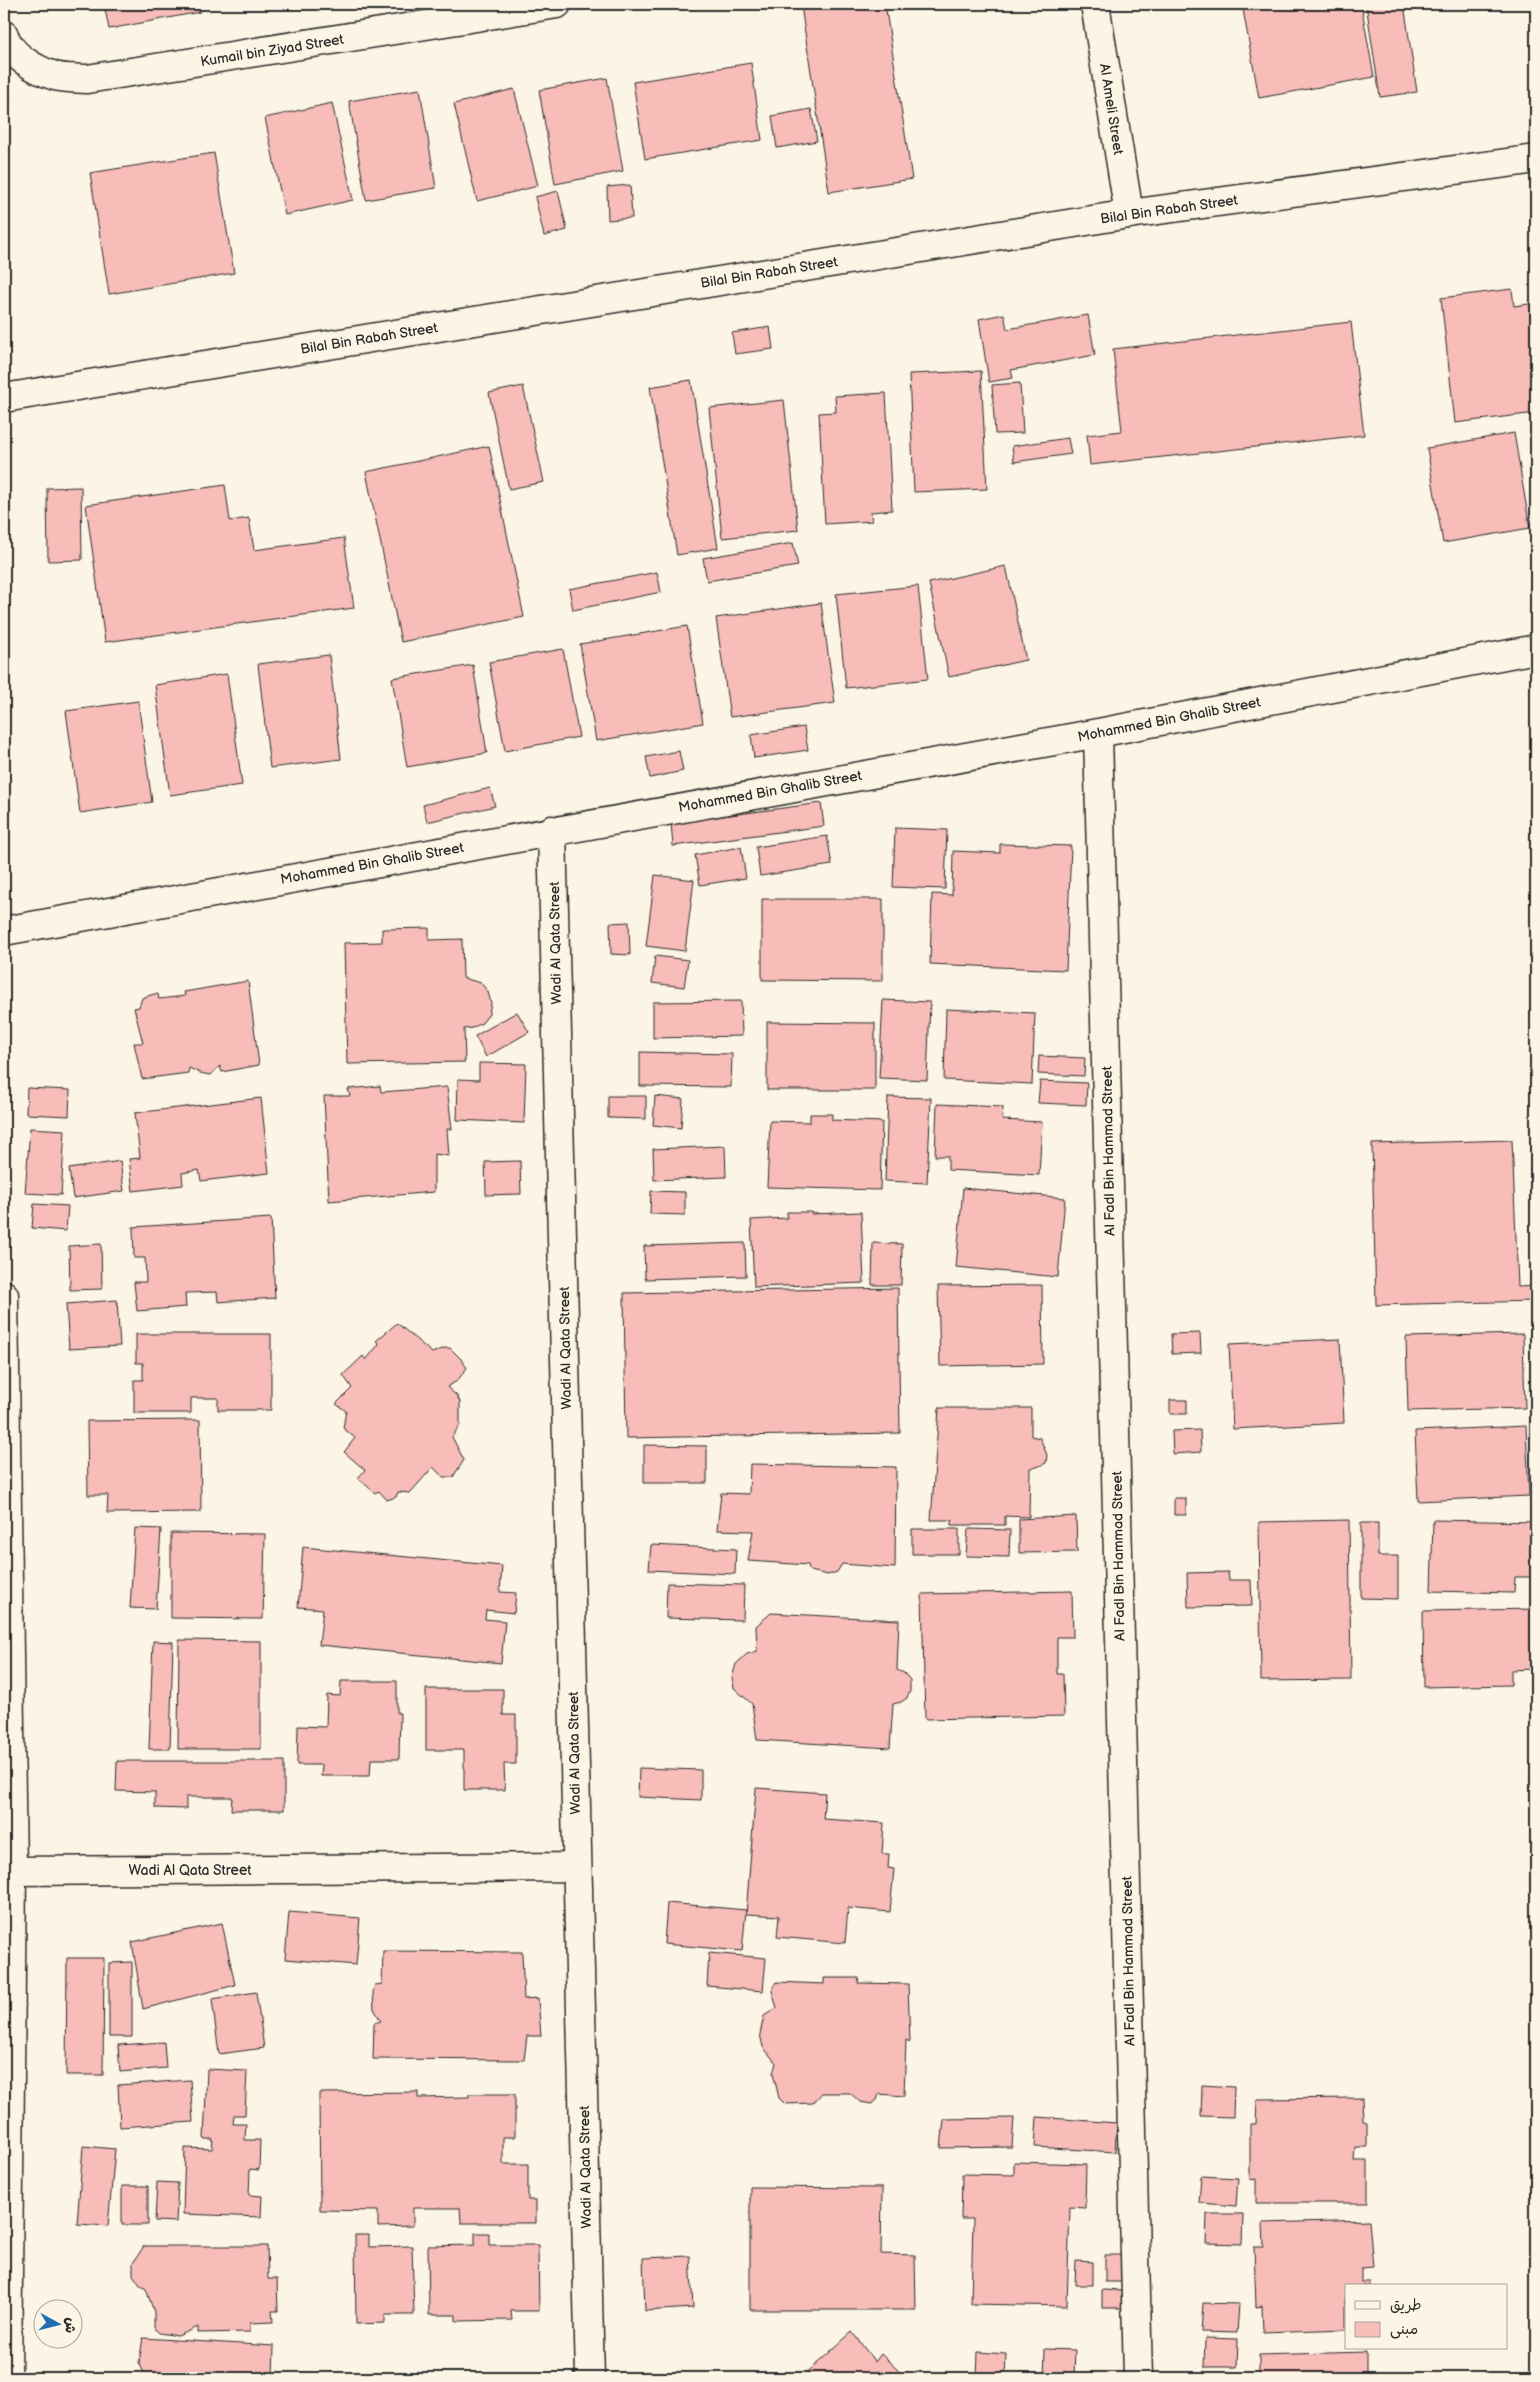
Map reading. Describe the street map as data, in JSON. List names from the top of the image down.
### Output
{
  "streets": {
    "street": [
      "Kumail bin Ziyad Street",
      "Al Ameli Street",
      "Bilal Bin Rabah Street",
      "Mohammed Bin Ghalib Street",
      "Wadi Al Qata Street",
      "Al Fadl Bin Hammad Street"
    ]
  },
  "crossings": [
    ["Al Ameli Street", "Bilal Bin Rabah Street"],
    ["Mohammed Bin Ghalib Street", "Wadi Al Qata Street"],
    ["Mohammed Bin Ghalib Street", "Al Fadl Bin Hammad Street"]
  ],
  "legend": ["طريق", "مبنى"],
  "north": "right"
}
